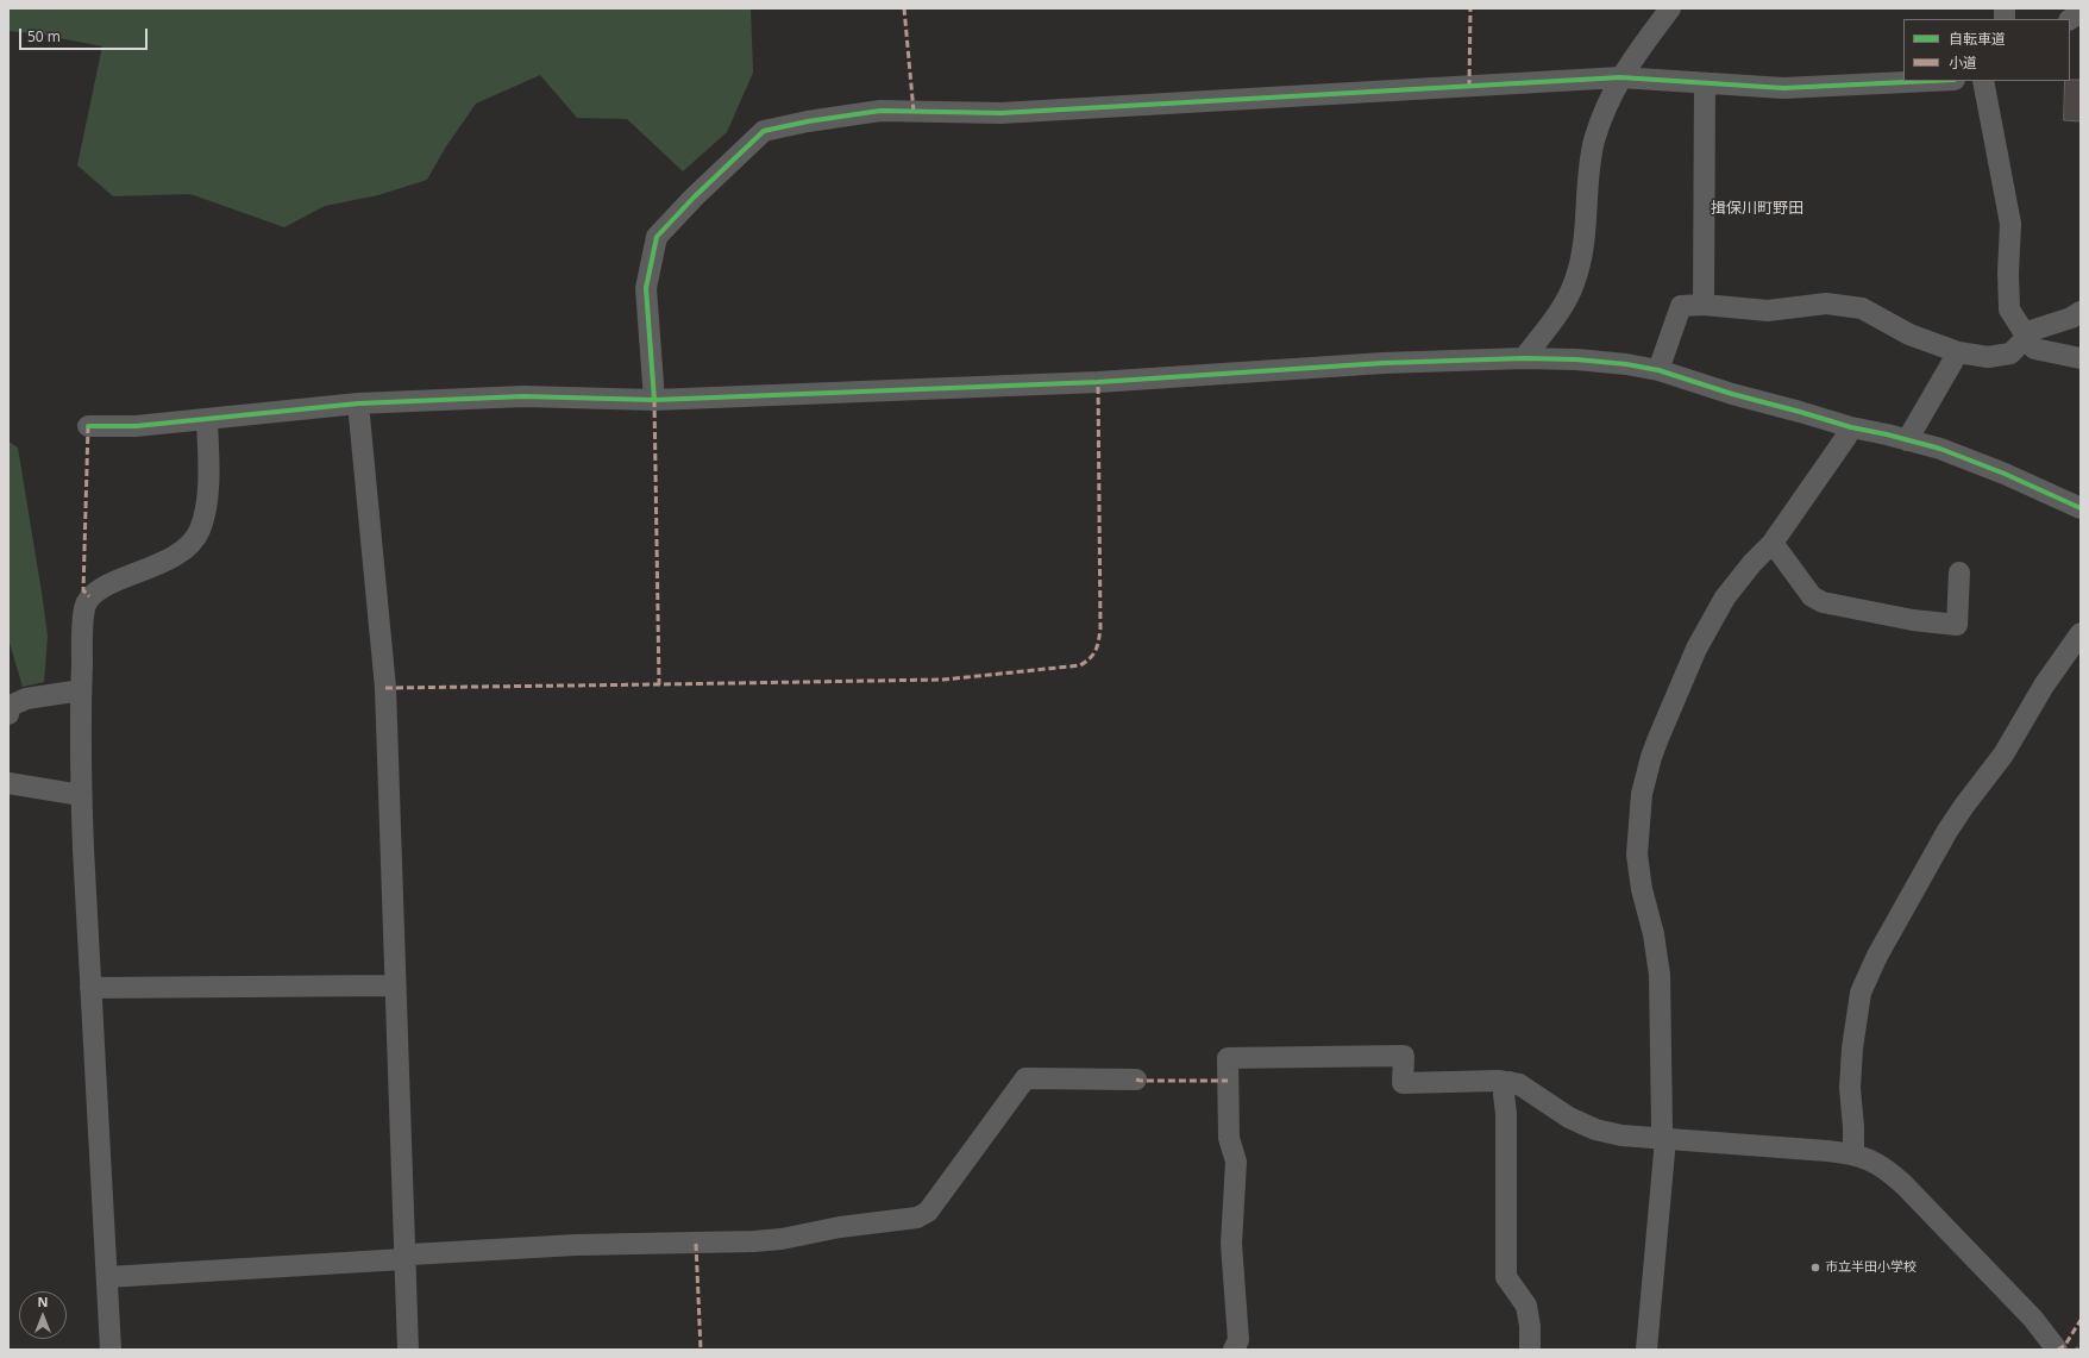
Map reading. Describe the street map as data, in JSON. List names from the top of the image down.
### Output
{
  "districts": ["揖保川町野田"],
  "places": ["市立半田小学校"],
  "legend": ["自転車道", "小道"],
  "scale_bar": "50 m",
  "north": "top"
}
